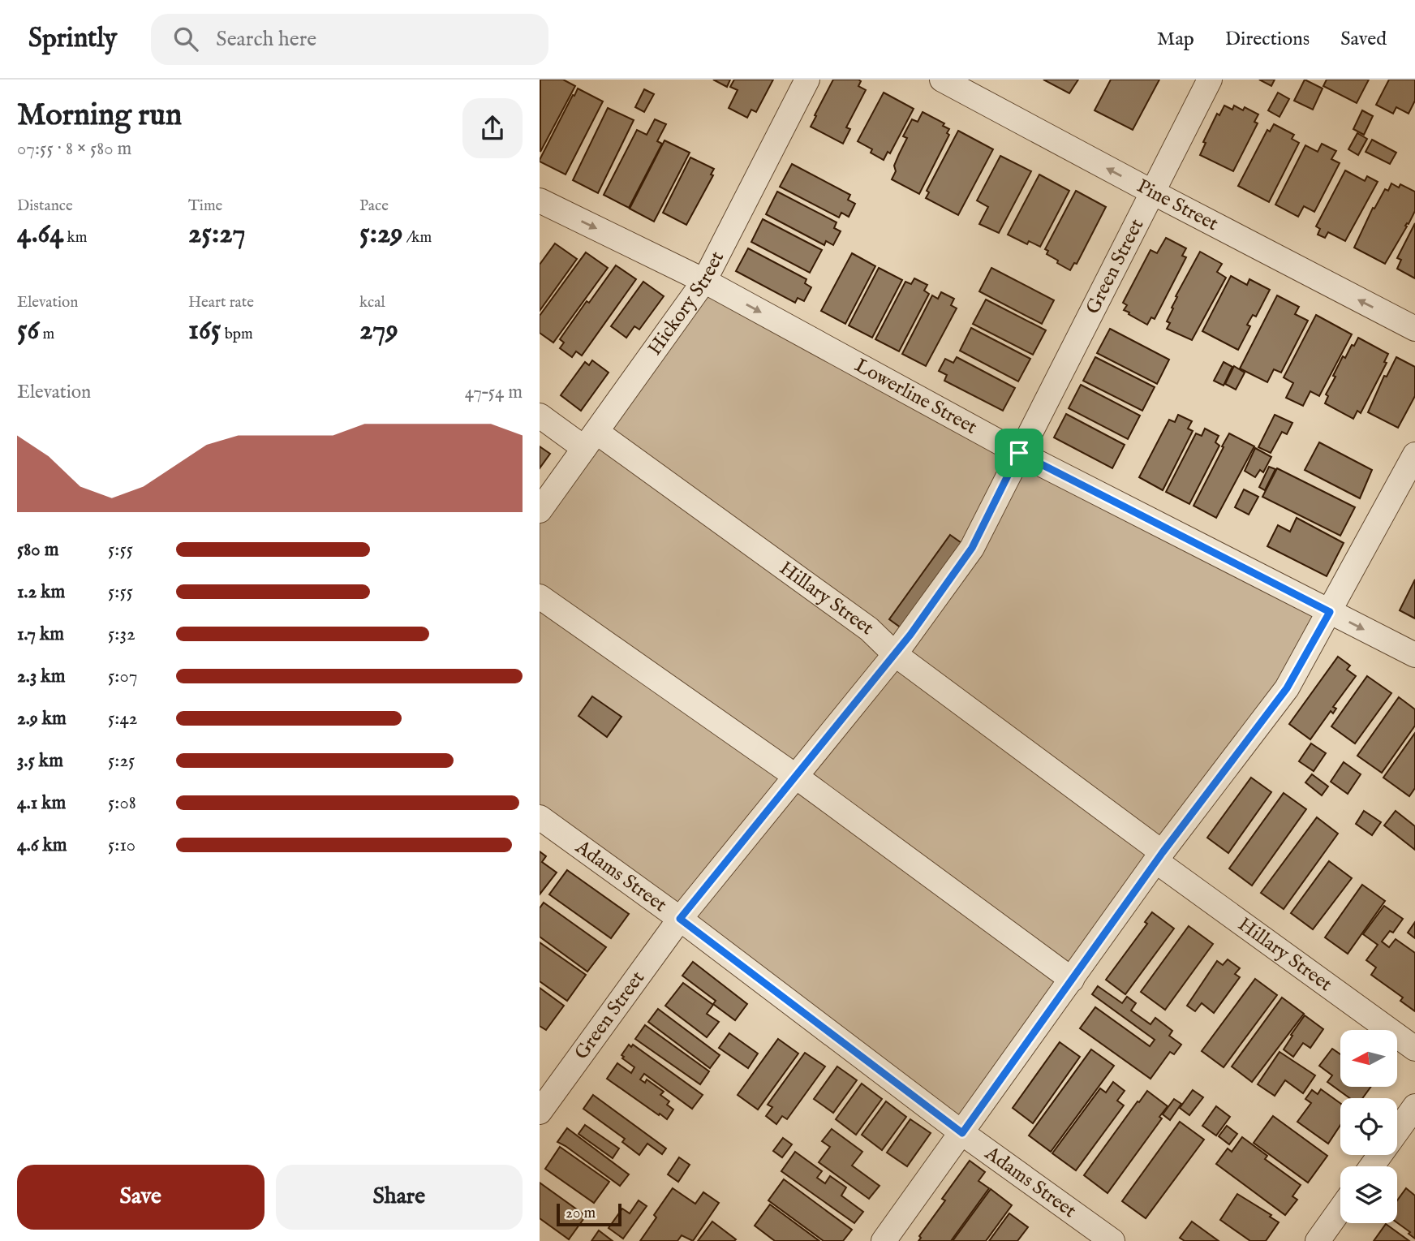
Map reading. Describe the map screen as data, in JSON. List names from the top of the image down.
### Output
{
  "streets": {
    "street": [
      "Pine Street",
      "Green Street",
      "Hickory Street",
      "Lowerline Street",
      "Hillary Street",
      "Adams Street"
    ]
  },
  "crossings": [
    ["Pine Street", "Green Street"],
    ["Green Street", "Lowerline Street"],
    ["Green Street", "Hillary Street"],
    ["Green Street", "Adams Street"],
    ["Hickory Street", "Lowerline Street"],
    ["Hickory Street", "Hillary Street"]
  ],
  "one_way": ["Pine Street", "Lowerline Street"],
  "scale_bar": "20 m",
  "north": "left",
  "page": {
    "header": "Sprintly",
    "search": "Search here",
    "nav": ["Map", "Directions", "Saved"],
    "heading": ["Morning run", "07:55 · 8 × 580 m"],
    "stats": [
      ["Distance", "4.64 km"],
      ["Time", "25:27"],
      ["Pace", "5:29 /km"],
      ["Elevation", "56 m"],
      ["Heart rate", "165 bpm"],
      ["kcal", "279"]
    ],
    "chart": ["Elevation", "47–54 m"],
    "list": [
      {
        "name": "580 m",
        "note": "5:55"
      },
      {
        "name": "1.2 km",
        "note": "5:55"
      },
      {
        "name": "1.7 km",
        "note": "5:32"
      },
      {
        "name": "2.3 km",
        "note": "5:07"
      },
      {
        "name": "2.9 km",
        "note": "5:42"
      },
      {
        "name": "3.5 km",
        "note": "5:25"
      },
      {
        "name": "4.1 km",
        "note": "5:08"
      },
      {
        "name": "4.6 km",
        "note": "5:10"
      }
    ],
    "buttons": ["Save", "Share"],
    "scale": "20 m"
  }
}
